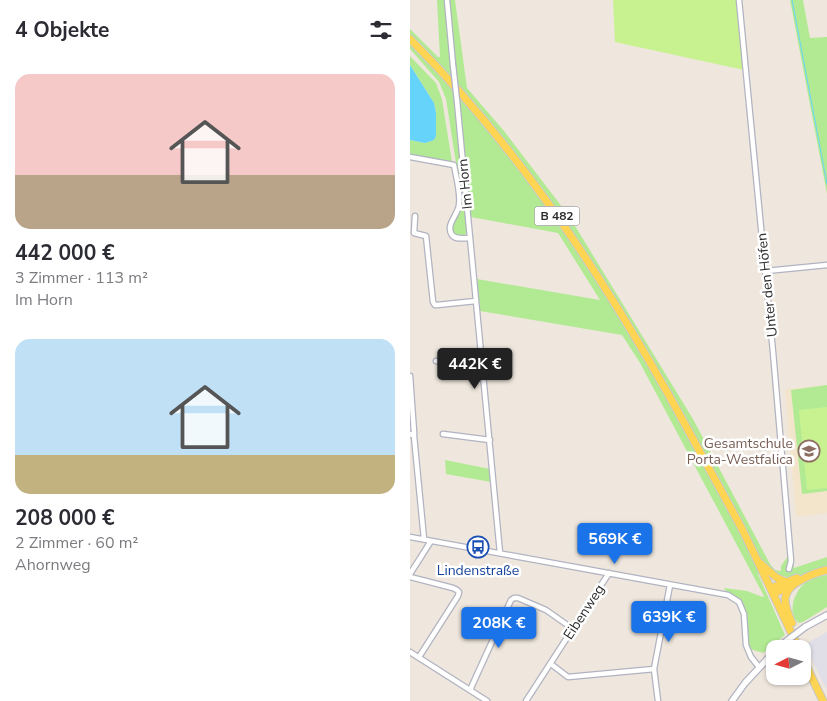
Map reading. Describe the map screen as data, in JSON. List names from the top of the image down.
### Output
{
  "streets": {
    "main road": ["B 482"],
    "street": ["Im Horn", "Unter den Höfen", "Eibenweg"]
  },
  "places": {
    "school or university": ["Gesamtschule Porta-Westfalica"],
    "bus stop": ["Lindenstraße"]
  },
  "north": "left",
  "page": {
    "heading": "4 Objekte",
    "list": [
      {
        "name": "442 000 €",
        "note": "3 Zimmer · 113 m² · Im Horn"
      },
      {
        "name": "208 000 €",
        "note": "2 Zimmer · 60 m² · Ahornweg"
      }
    ],
    "price": [
      "442K €",
      "569K €",
      "639K €",
      "208K €"
    ]
  }
}
